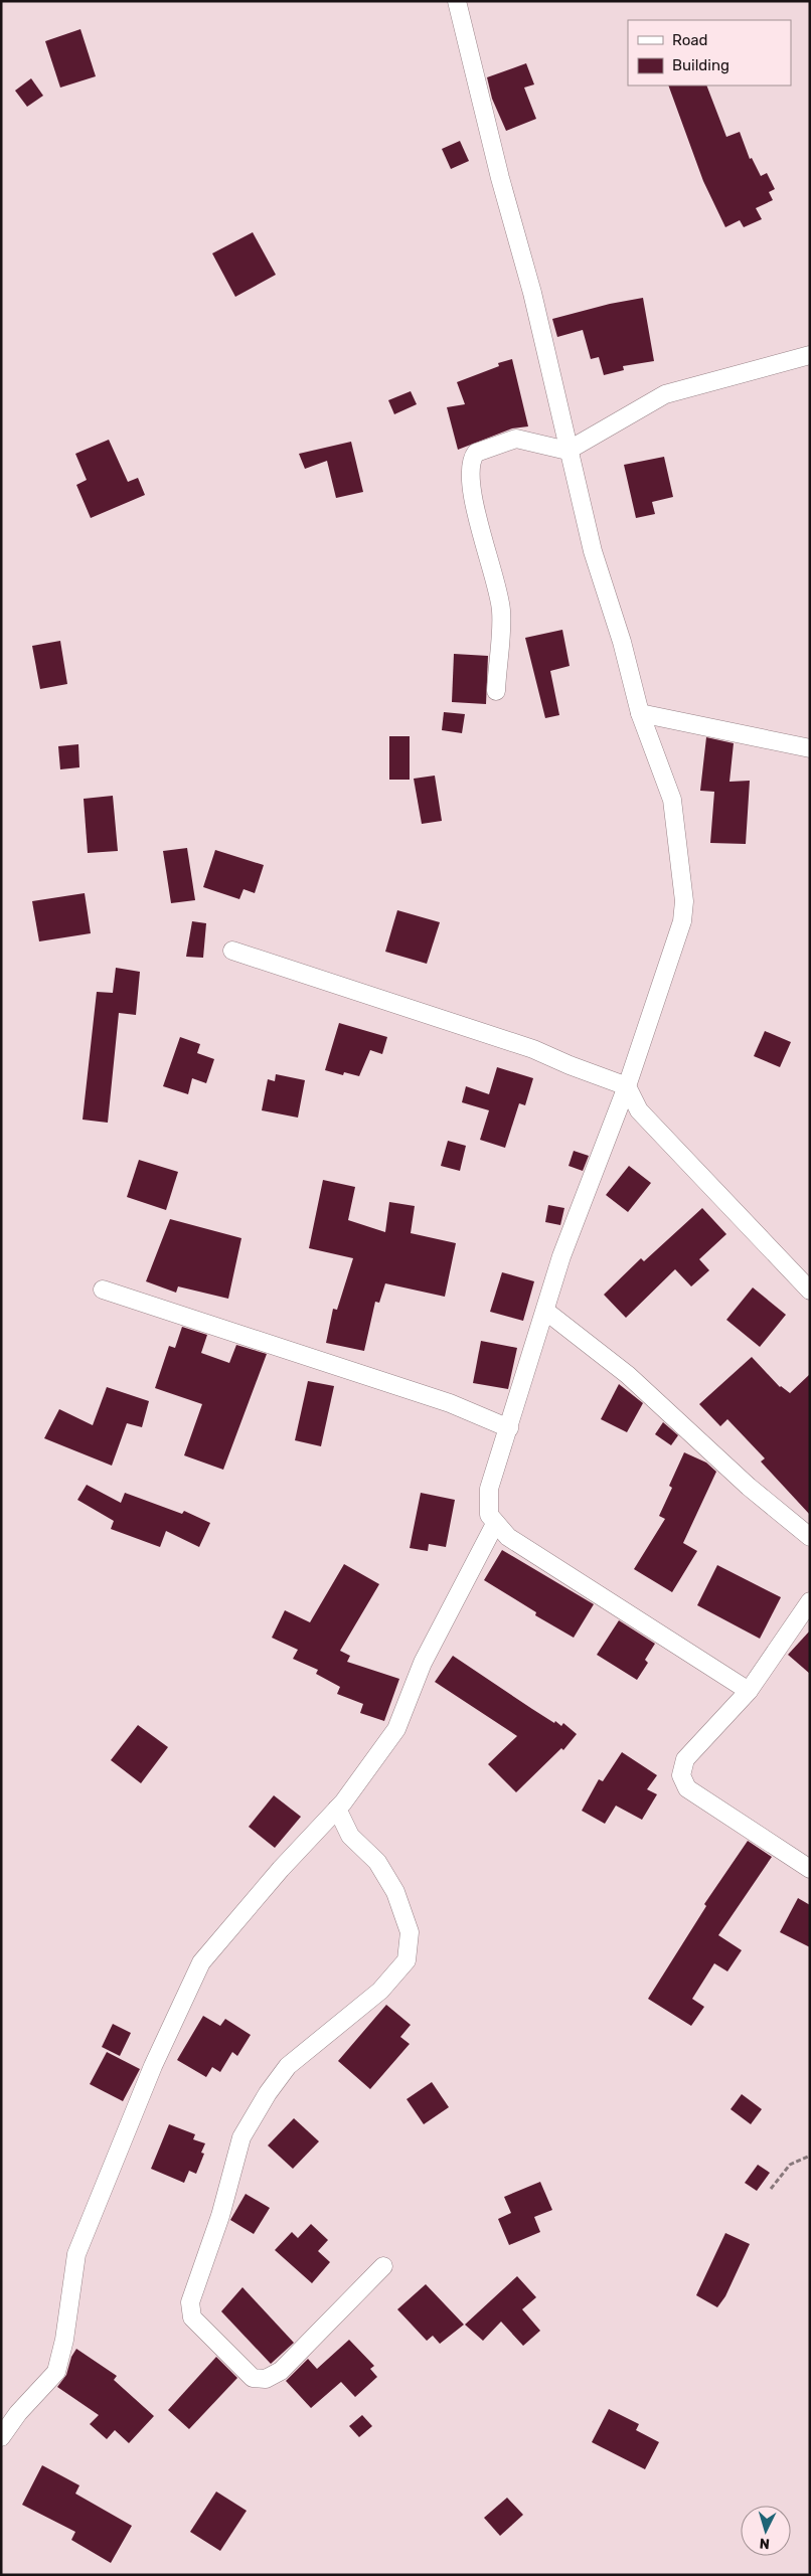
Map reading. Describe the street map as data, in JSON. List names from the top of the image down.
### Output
{
  "legend": ["Road", "Building"],
  "north": "bottom"
}
